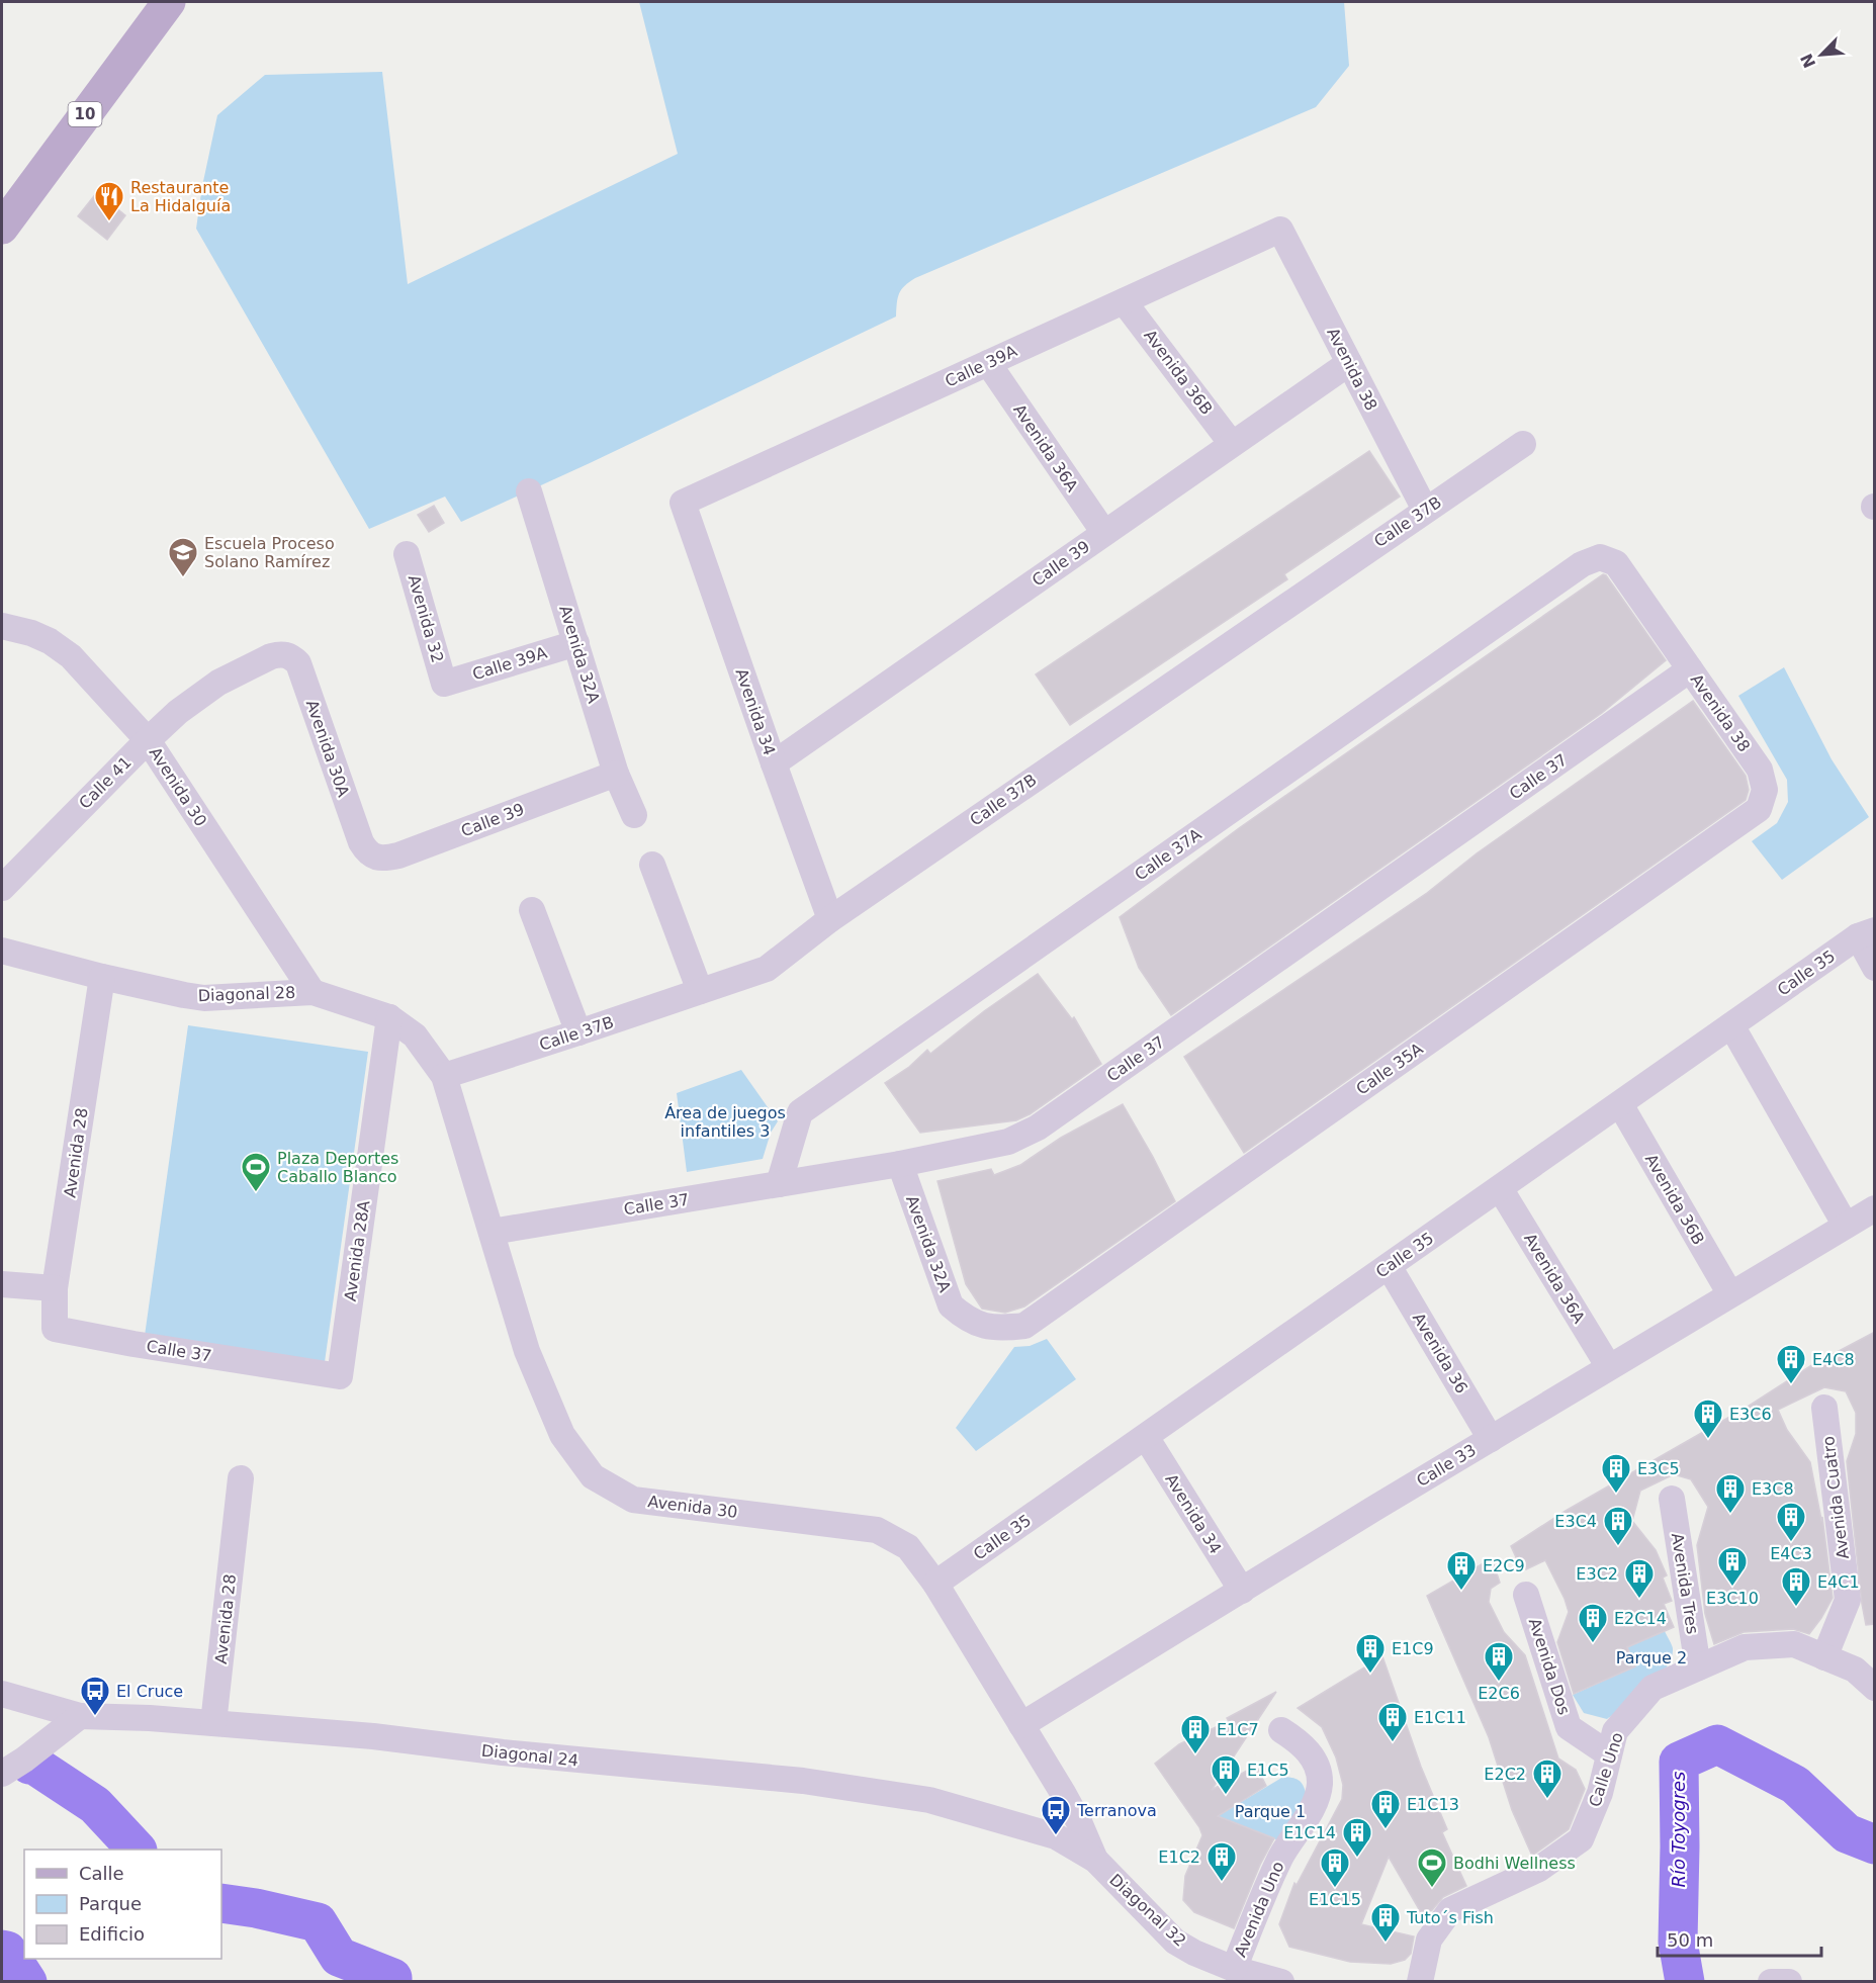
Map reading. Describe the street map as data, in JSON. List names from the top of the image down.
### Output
{
  "streets": {
    "main road": ["10"],
    "street": [
      "Calle 39A",
      "Avenida 38",
      "Avenida 36B",
      "Avenida 36A",
      "Calle 37B",
      "Calle 39",
      "Avenida 32",
      "Avenida 32A",
      "Avenida 34",
      "Avenida 30A",
      "Calle 37",
      "Calle 41",
      "Avenida 30",
      "Calle 37A",
      "Calle 35",
      "Diagonal 28",
      "Calle 35A",
      "Avenida 28",
      "Avenida 28A",
      "Avenida 36",
      "Calle 33",
      "Avenida Cuatro",
      "Avenida Tres",
      "Avenida Dos",
      "Diagonal 24",
      "Calle Uno",
      "Avenida Uno",
      "Diagonal 32"
    ]
  },
  "crossings": [
    ["Calle 39A", "Avenida 38"],
    ["Calle 39A", "Avenida 36B"],
    ["Calle 39A", "Avenida 36A"],
    ["Calle 39A", "Avenida 32"],
    ["Calle 39A", "Avenida 32A"],
    ["Calle 39A", "Avenida 34"],
    ["Avenida 38", "Calle 37B"],
    ["Avenida 38", "Calle 39"],
    ["Avenida 38", "Calle 37"],
    ["Avenida 38", "Calle 37A"],
    ["Avenida 38", "Calle 35A"],
    ["Avenida 36B", "Calle 39"],
    ["Avenida 36B", "Calle 35"],
    ["Avenida 36B", "Calle 33"],
    ["Avenida 36A", "Calle 39"],
    ["Avenida 36A", "Calle 35"],
    ["Avenida 36A", "Calle 33"],
    ["Calle 37B", "Avenida 34"],
    ["Calle 37B", "Avenida 30"],
    ["Calle 39", "Avenida 32A"],
    ["Calle 39", "Avenida 34"],
    ["Calle 39", "Avenida 30A"],
    ["Avenida 32A", "Calle 37"],
    ["Avenida 32A", "Calle 35A"],
    ["Avenida 34", "Calle 35"],
    ["Avenida 34", "Calle 33"],
    ["Avenida 30A", "Calle 41"],
    ["Calle 37", "Avenida 30"],
    ["Calle 37", "Calle 37A"],
    ["Calle 37", "Avenida 28"],
    ["Calle 37", "Avenida 28A"],
    ["Calle 41", "Avenida 30"],
    ["Avenida 30", "Calle 35"],
    ["Avenida 30", "Diagonal 28"],
    ["Avenida 30", "Calle 33"],
    ["Avenida 30", "Diagonal 32"],
    ["Calle 35", "Avenida 36"],
    ["Diagonal 28", "Avenida 28"],
    ["Diagonal 28", "Avenida 28A"],
    ["Avenida 28", "Diagonal 24"],
    ["Avenida 36", "Calle 33"],
    ["Avenida Cuatro", "Calle Uno"],
    ["Avenida Tres", "Calle Uno"],
    ["Avenida Dos", "Calle Uno"],
    ["Diagonal 24", "Diagonal 32"],
    ["Avenida Uno", "Diagonal 32"]
  ],
  "water": ["Río Toyogres"],
  "parks": ["Área de juegos infantiles 3", "Parque 2", "Parque 1"],
  "places": {
    "restaurant": ["Restaurante La Hidalguía"],
    "school or university": ["Escuela Proceso Solano Ramírez"],
    "sports": ["Plaza Deportes Caballo Blanco", "Bodhi Wellness"],
    "building": [
      "E4C8",
      "E3C6",
      "E3C5",
      "E3C8",
      "E4C3",
      "E3C4",
      "E3C10",
      "E2C9",
      "E3C2",
      "E4C1",
      "E2C14",
      "E1C9",
      "E2C6",
      "E1C11",
      "E1C7",
      "E1C5",
      "E2C2",
      "E1C13",
      "E1C14",
      "E1C2",
      "E1C15",
      "Tuto´s Fish"
    ],
    "bus stop": ["El Cruce", "Terranova"]
  },
  "legend": ["Calle", "Parque", "Edificio"],
  "scale_bar": "50 m",
  "north": "bottom left"
}
